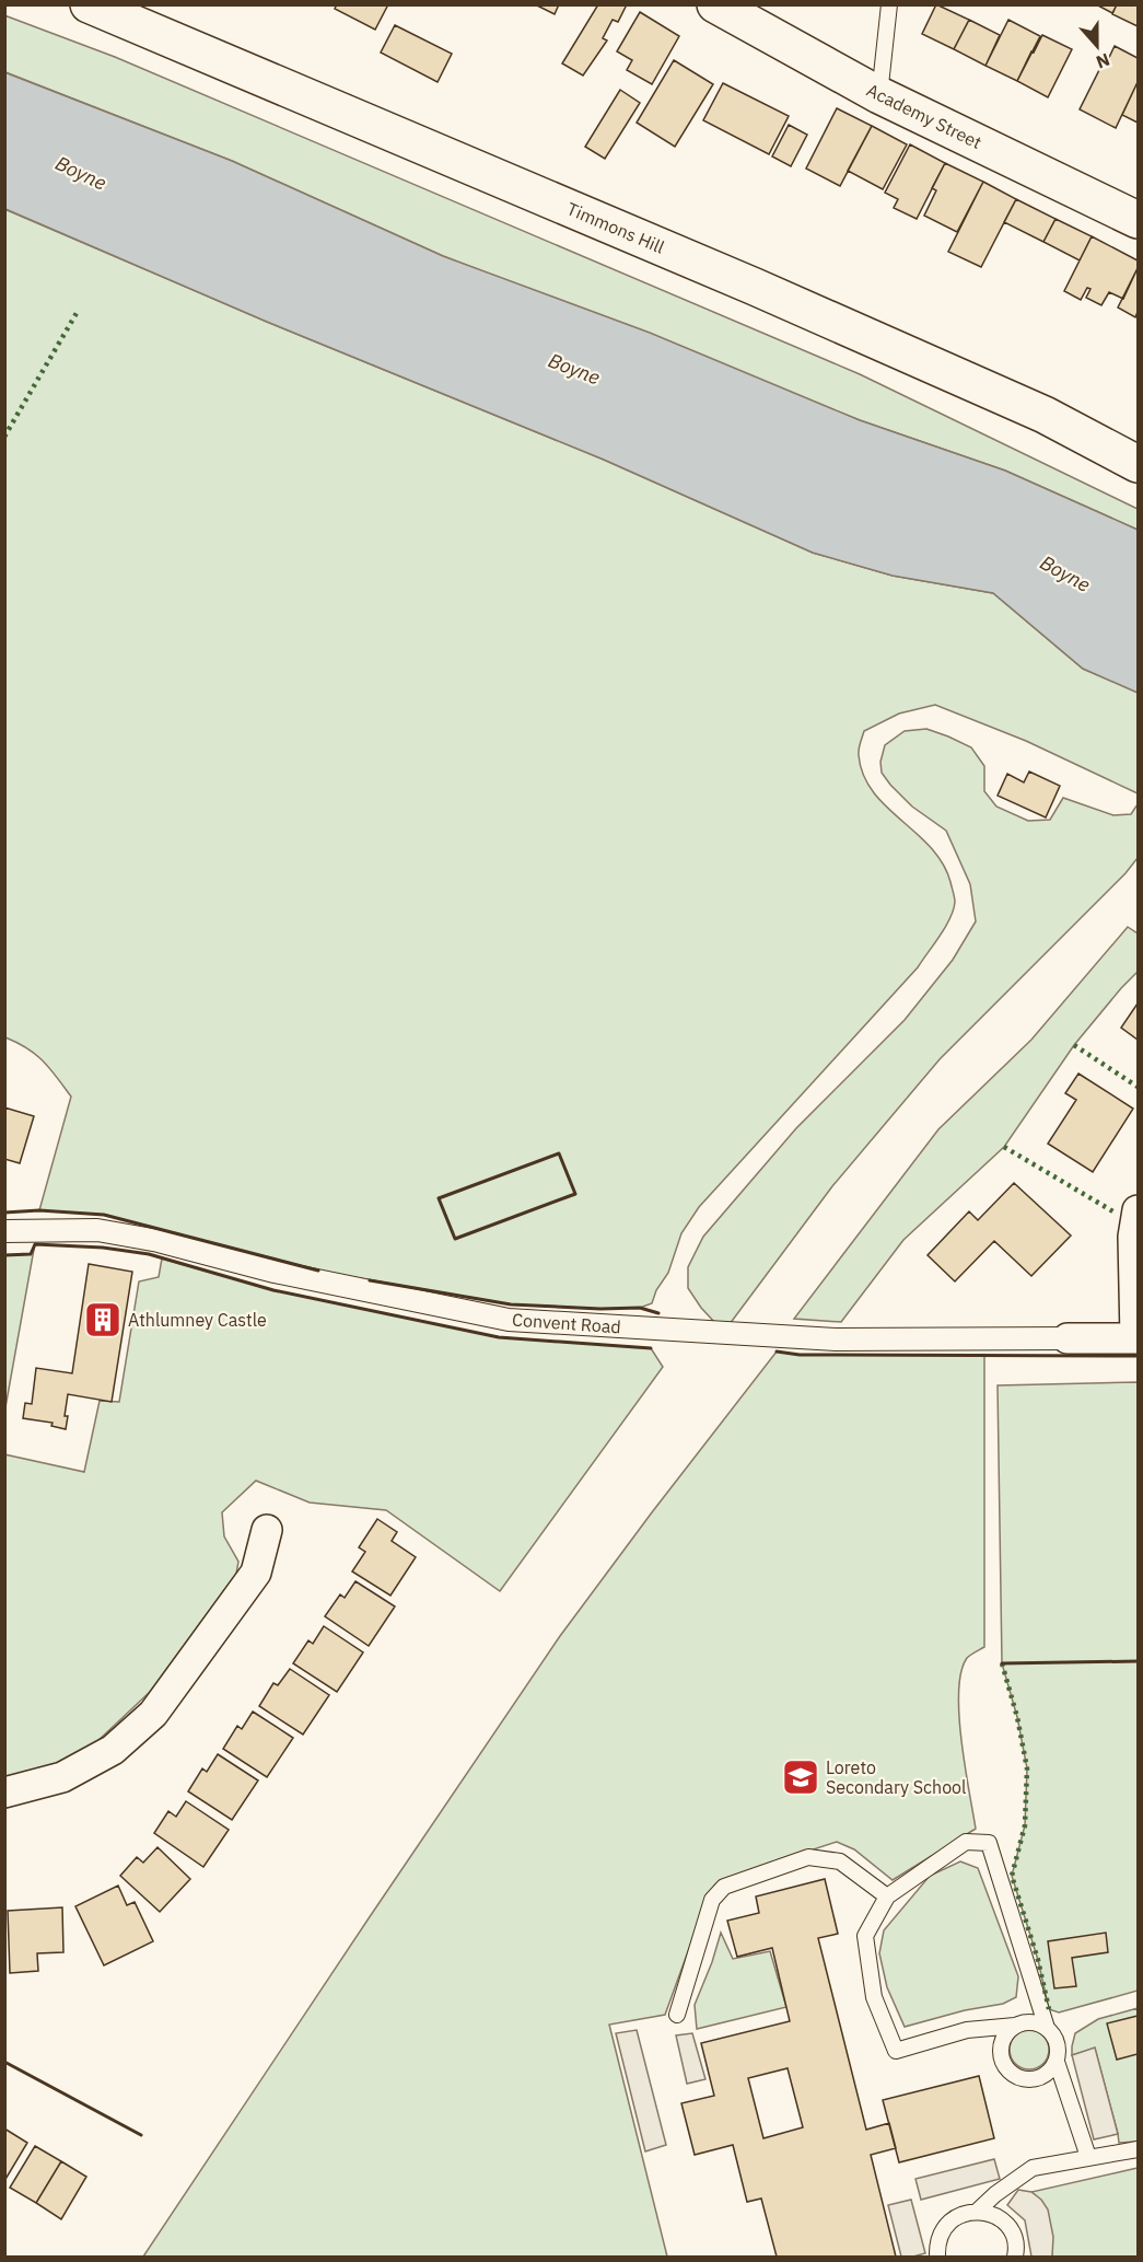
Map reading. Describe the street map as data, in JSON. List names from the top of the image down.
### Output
{
  "streets": {
    "main road": ["Academy Street", "Timmons Hill"],
    "street": ["Convent Road"]
  },
  "water": ["Boyne"],
  "places": {
    "building": ["Athlumney Castle"],
    "school or university": ["Loreto Secondary School"]
  },
  "north": "bottom"
}
